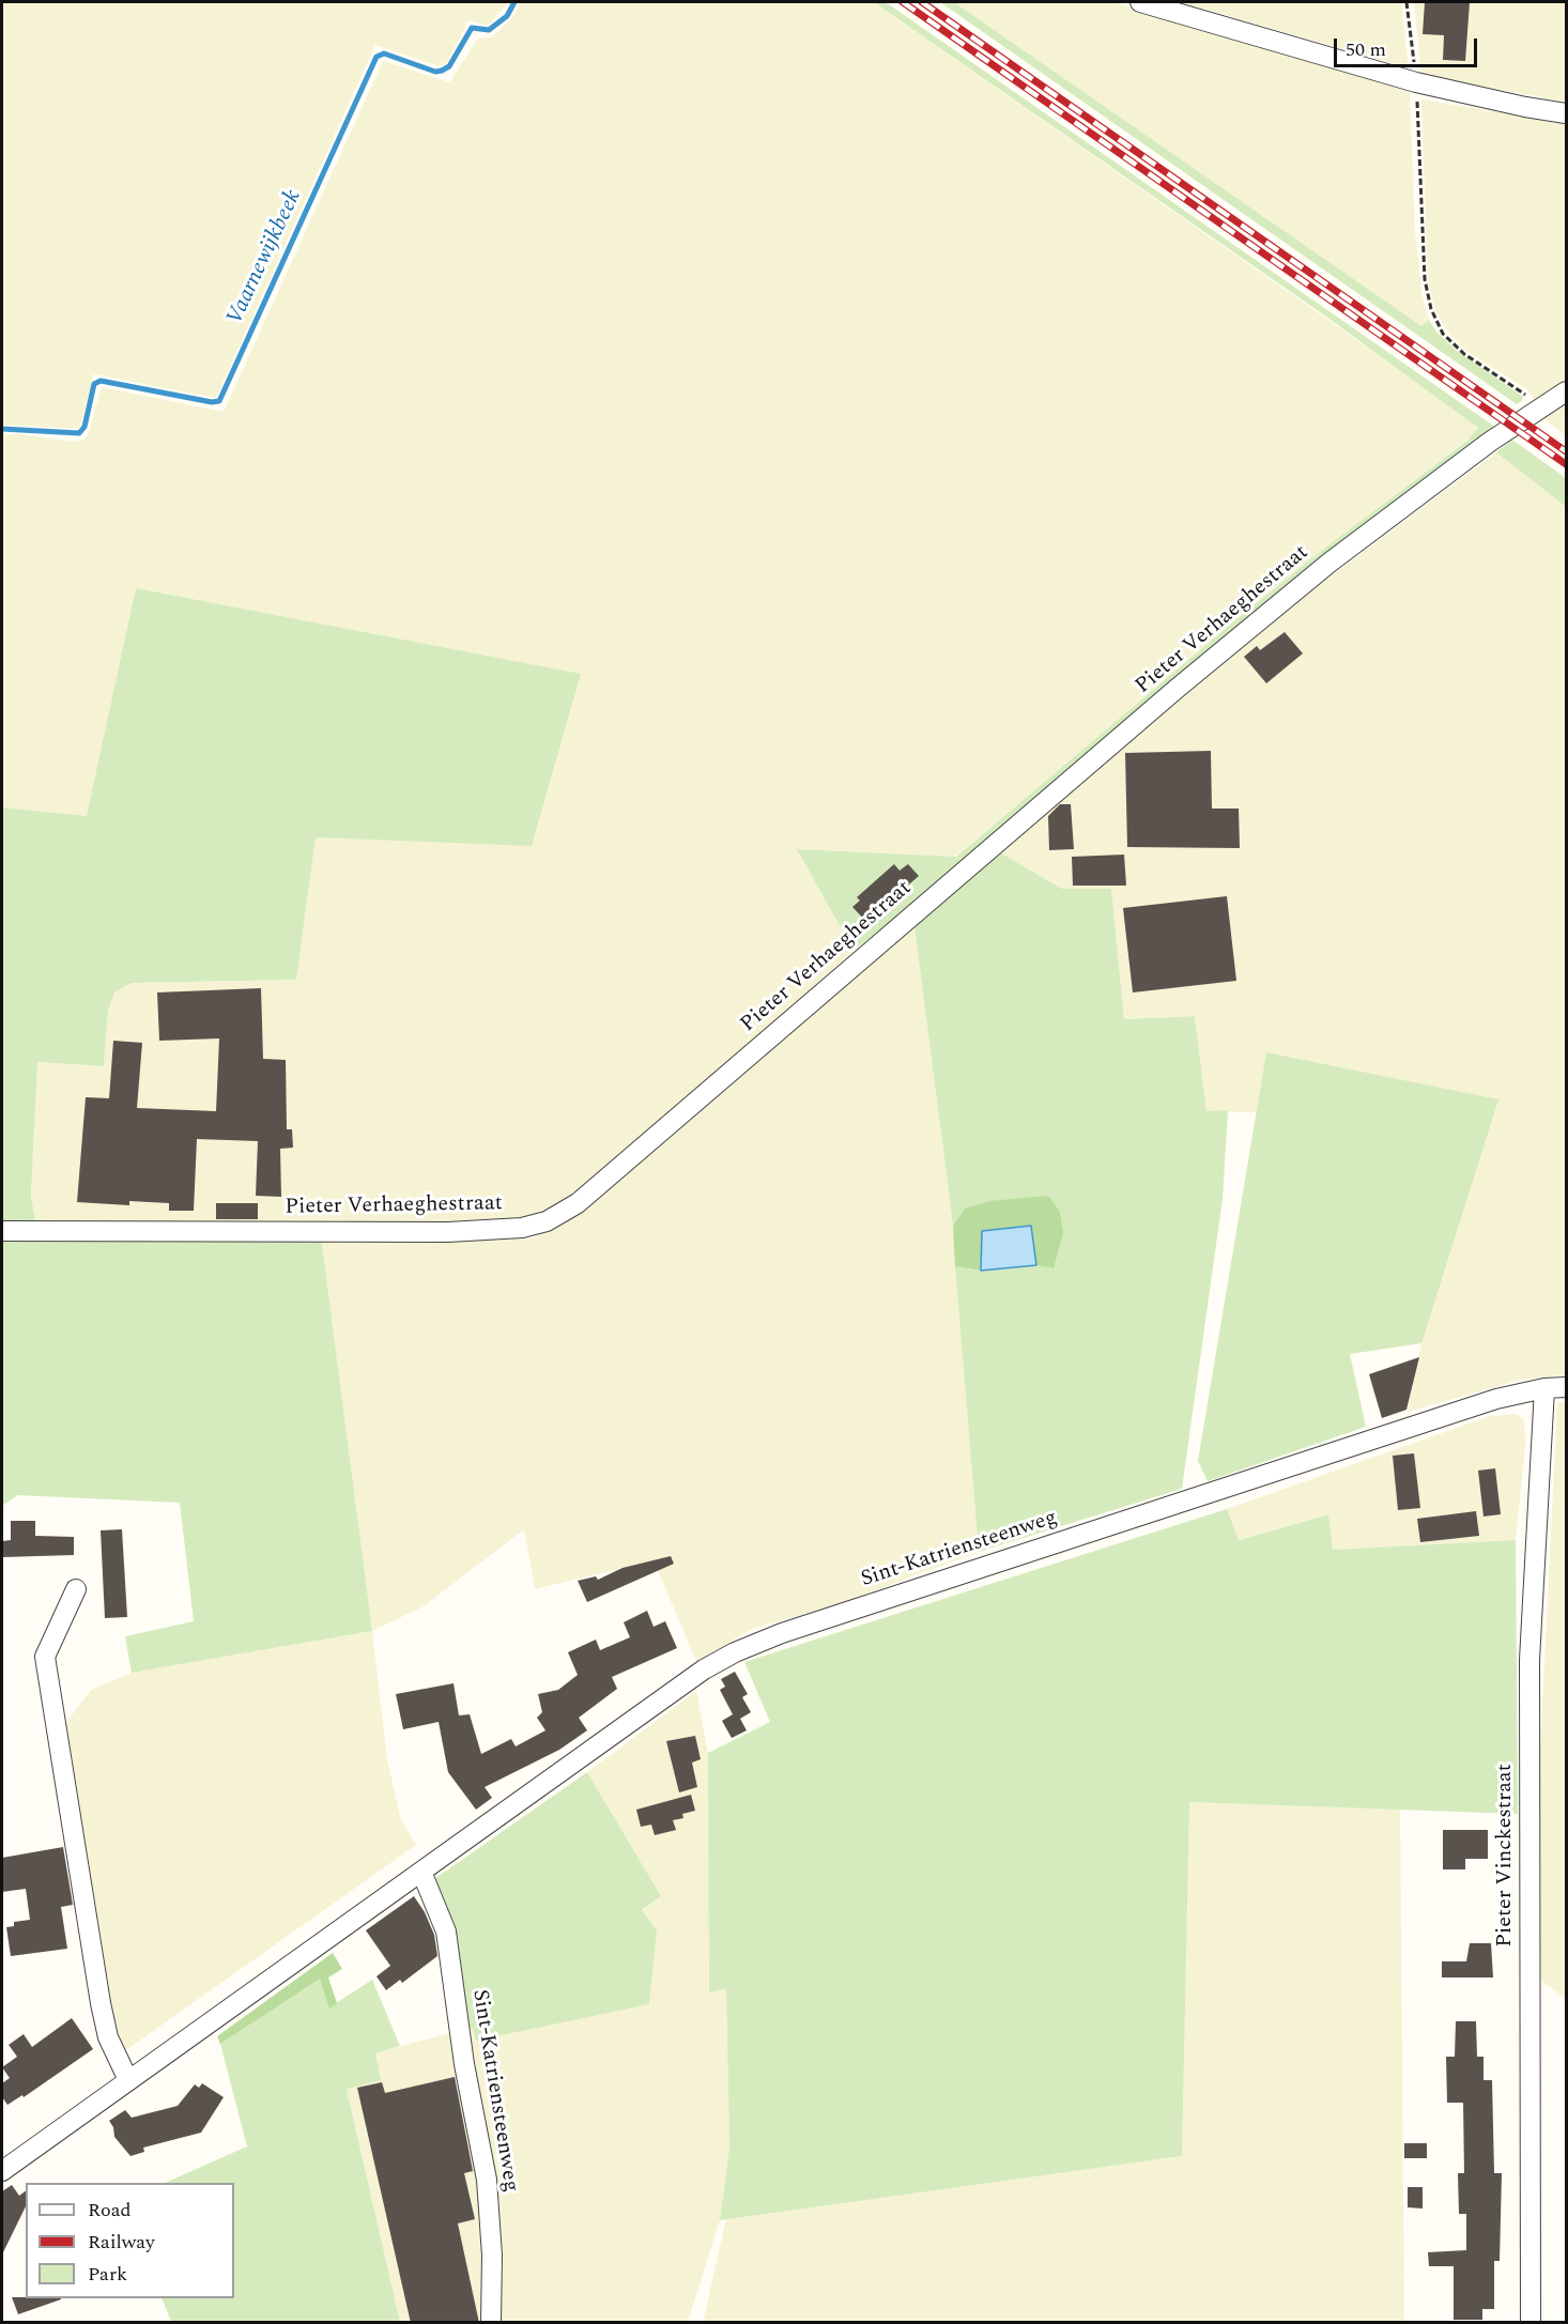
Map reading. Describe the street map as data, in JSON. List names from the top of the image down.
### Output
{
  "streets": {
    "street": ["Pieter Verhaeghestraat", "Sint-Katriensteenweg", "Pieter Vinckestraat"]
  },
  "crossings": [
    ["Sint-Katriensteenweg", "Pieter Vinckestraat"]
  ],
  "water": ["Vaarnewijkbeek"],
  "legend": ["Road", "Railway", "Park"],
  "scale_bar": "50 m"
}
